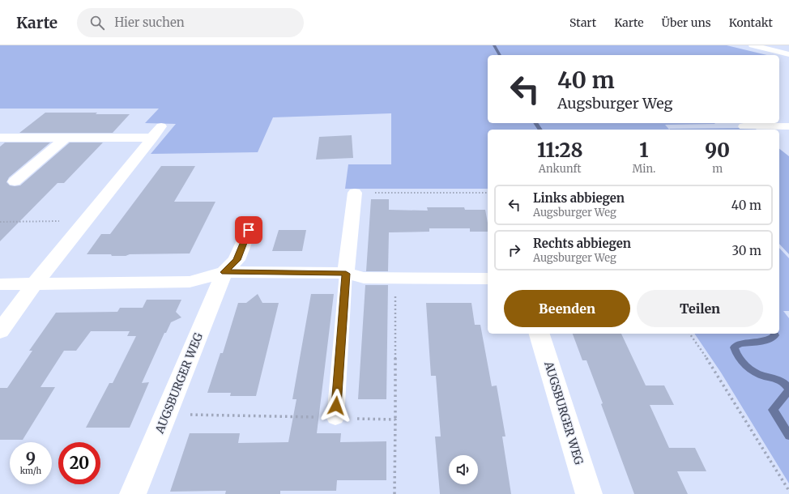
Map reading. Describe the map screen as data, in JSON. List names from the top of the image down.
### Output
{
  "streets": {
    "street": ["AUGSBURGER WEG"]
  },
  "page": {
    "header": "Karte",
    "search": "Hier suchen",
    "nav": [
      "Start",
      "Karte",
      "Über uns",
      "Kontakt"
    ],
    "turn": ["40 m", "Augsburger Weg"],
    "eta": [
      "11:28",
      "Ankunft",
      "1",
      "Min.",
      "90",
      "m"
    ],
    "list": [
      {
        "name": "Links abbiegen",
        "note": "Augsburger Weg",
        "value": "40 m"
      },
      {
        "name": "Rechts abbiegen",
        "note": "Augsburger Weg",
        "value": "30 m"
      }
    ],
    "buttons": ["Beenden", "Teilen"],
    "speed": "9 km/h",
    "limit": "20"
  }
}
